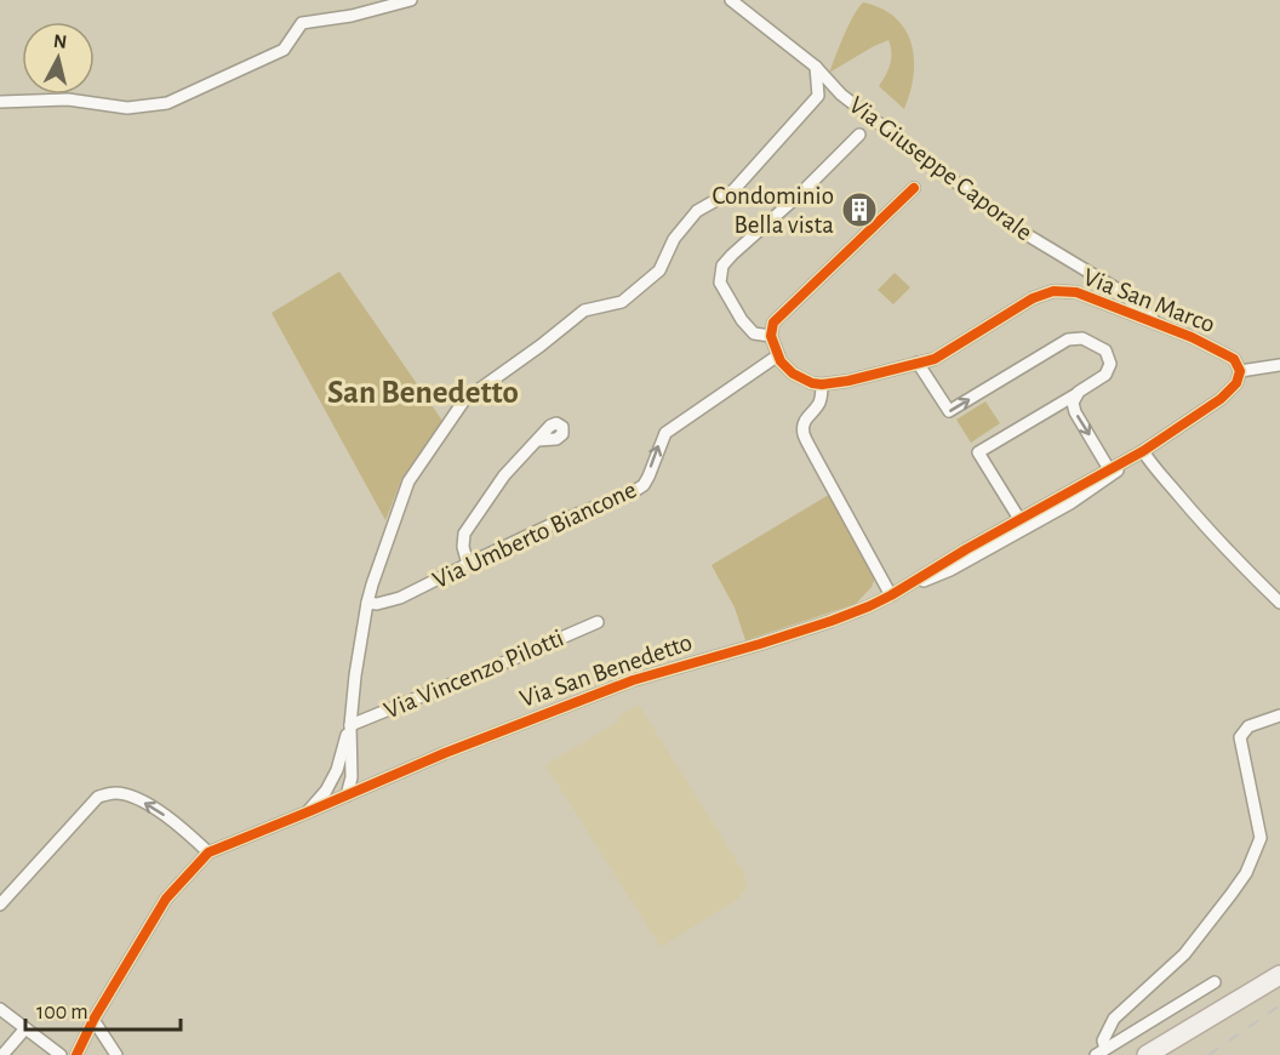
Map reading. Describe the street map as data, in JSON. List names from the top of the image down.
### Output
{
  "streets": {
    "street": [
      "Via Giuseppe Caporale",
      "Via San Marco",
      "Via Umberto Biancone",
      "Via San Benedetto",
      "Via Vincenzo Pilotti"
    ]
  },
  "crossings": [
    ["Via Giuseppe Caporale", "Via San Marco"],
    ["Via Giuseppe Caporale", "Via Vincenzo Pilotti"],
    ["Via San Marco", "Via San Benedetto"],
    ["Via Umberto Biancone", "Via Vincenzo Pilotti"],
    ["Via San Benedetto", "Via Vincenzo Pilotti"]
  ],
  "one_way": ["Via Umberto Biancone"],
  "districts": ["San Benedetto"],
  "places": {
    "building": ["Condominio Bella vista"]
  },
  "scale_bar": "100 m",
  "north": "top"
}
